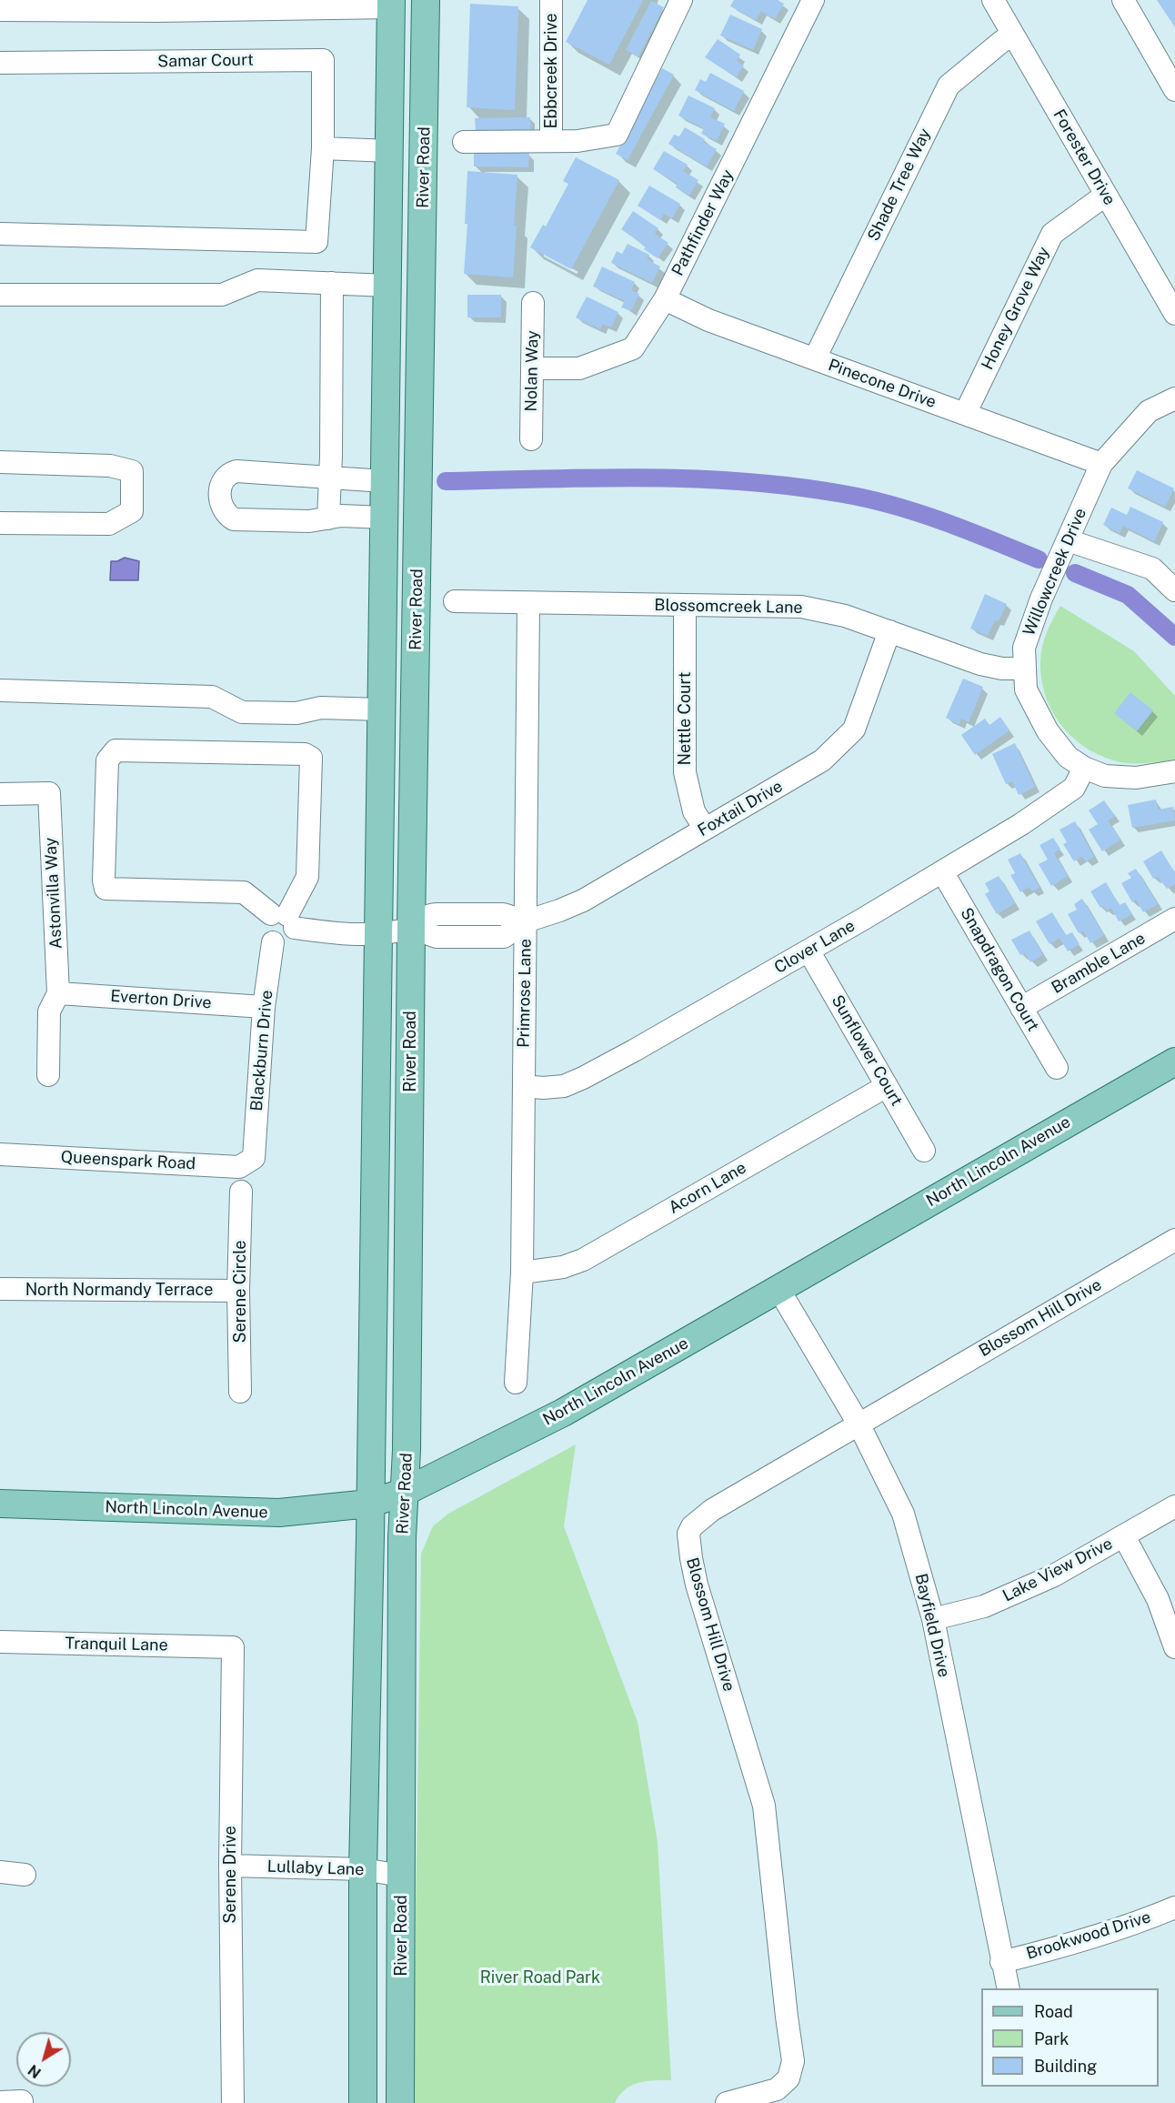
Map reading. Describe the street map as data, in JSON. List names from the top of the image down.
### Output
{
  "streets": {
    "main road": ["River Road", "North Lincoln Avenue"],
    "street": [
      "Samar Court",
      "Ebbcreek Drive",
      "Forester Drive",
      "Shade Tree Way",
      "Pathfinder Way",
      "Honey Grove Way",
      "Nolan Way",
      "Pinecone Drive",
      "Willowcreek Drive",
      "Blossomcreek Lane",
      "Nettle Court",
      "Foxtail Drive",
      "Astonvilla Way",
      "Clover Lane",
      "Bramble Lane",
      "Snapdragon Court",
      "Primrose Lane",
      "Everton Drive",
      "Blackburn Drive",
      "Sunflower Court",
      "Queenspark Road",
      "Acorn Lane",
      "North Normandy Terrace",
      "Serene Circle",
      "Blossom Hill Drive",
      "Lake View Drive",
      "Bayfield Drive",
      "Tranquil Lane",
      "Lullaby Lane",
      "Serene Drive",
      "Brookwood Drive"
    ]
  },
  "crossings": [
    ["Forester Drive", "Shade Tree Way"],
    ["Forester Drive", "Honey Grove Way"],
    ["River Road", "Foxtail Drive"],
    ["River Road", "North Lincoln Avenue"],
    ["River Road", "Lullaby Lane"],
    ["Shade Tree Way", "Pinecone Drive"],
    ["Pathfinder Way", "Nolan Way"],
    ["Pathfinder Way", "Pinecone Drive"],
    ["Honey Grove Way", "Pinecone Drive"],
    ["Pinecone Drive", "Willowcreek Drive"],
    ["Willowcreek Drive", "Blossomcreek Lane"],
    ["Willowcreek Drive", "Clover Lane"],
    ["Blossomcreek Lane", "Nettle Court"],
    ["Blossomcreek Lane", "Foxtail Drive"],
    ["Blossomcreek Lane", "Primrose Lane"],
    ["Nettle Court", "Foxtail Drive"],
    ["Foxtail Drive", "Primrose Lane"],
    ["Astonvilla Way", "Everton Drive"],
    ["Clover Lane", "Snapdragon Court"],
    ["Clover Lane", "Primrose Lane"],
    ["Clover Lane", "Sunflower Court"],
    ["Bramble Lane", "Snapdragon Court"],
    ["Primrose Lane", "Acorn Lane"],
    ["Everton Drive", "Blackburn Drive"],
    ["Blackburn Drive", "Queenspark Road"],
    ["Sunflower Court", "Acorn Lane"],
    ["North Lincoln Avenue", "Bayfield Drive"],
    ["North Normandy Terrace", "Serene Circle"],
    ["Blossom Hill Drive", "Bayfield Drive"],
    ["Lake View Drive", "Bayfield Drive"],
    ["Bayfield Drive", "Brookwood Drive"],
    ["Tranquil Lane", "Serene Drive"],
    ["Lullaby Lane", "Serene Drive"]
  ],
  "parks": ["River Road Park"],
  "legend": ["Road", "Park", "Building"],
  "north": "bottom left"
}
